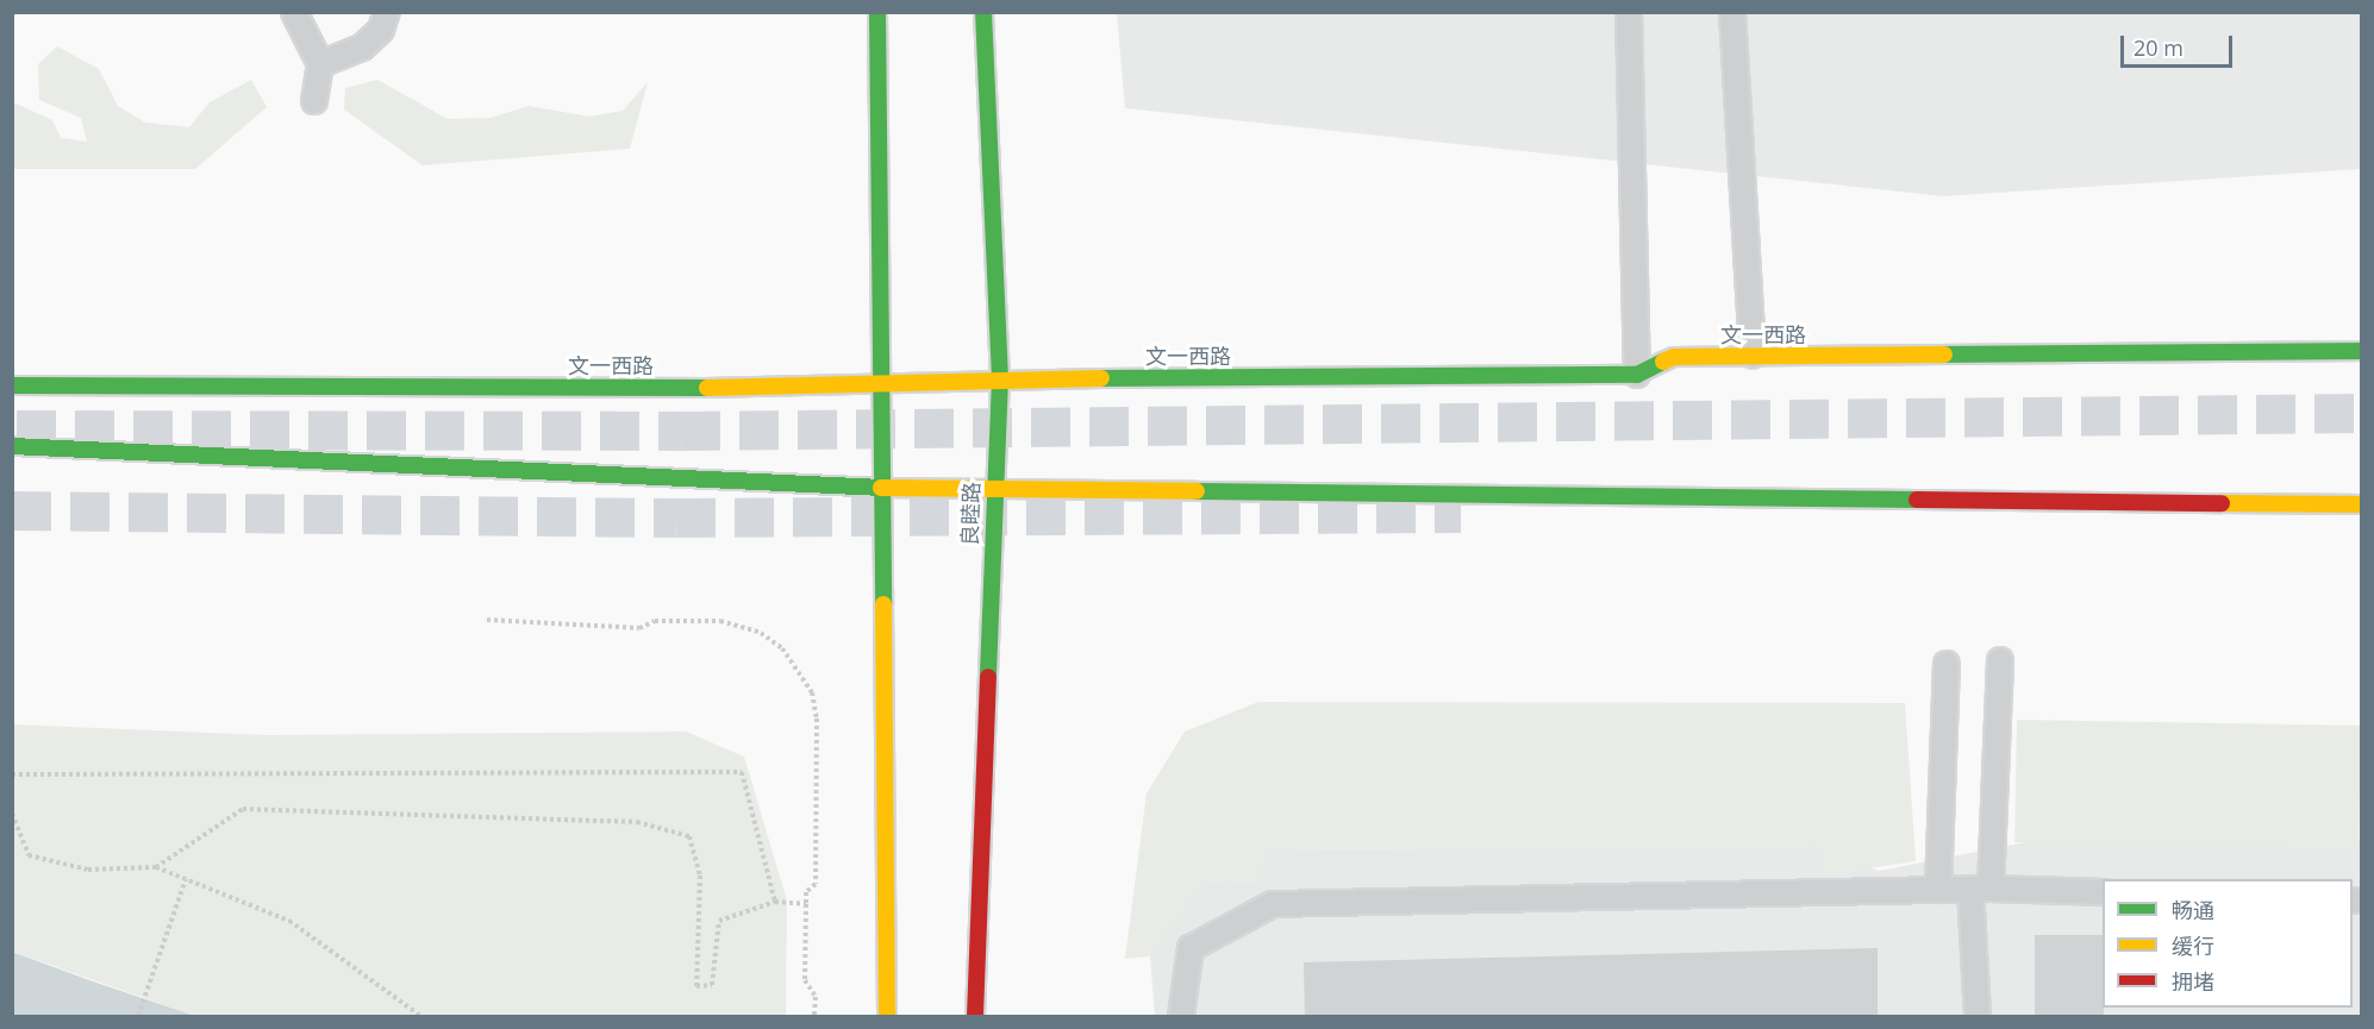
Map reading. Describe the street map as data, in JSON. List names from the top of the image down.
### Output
{
  "streets": {
    "main road": ["文一西路", "良睦路"]
  },
  "crossings": [
    ["文一西路", "良睦路"]
  ],
  "legend": ["畅通", "缓行", "拥堵"],
  "scale_bar": "20 m"
}
